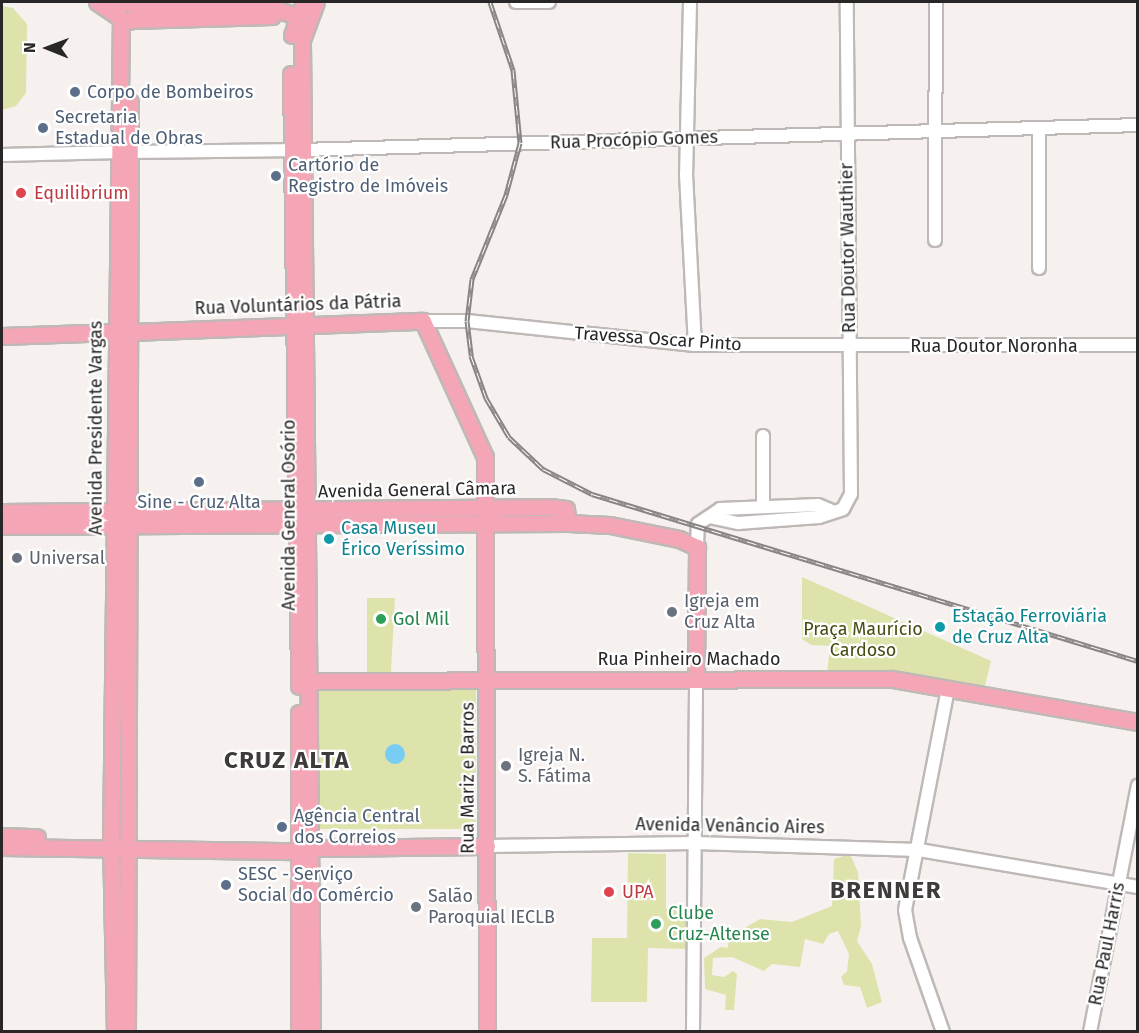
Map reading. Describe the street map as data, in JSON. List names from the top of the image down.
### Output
{
  "streets": {
    "main road": [
      "Rua Voluntários da Pátria",
      "Avenida Presidente Vargas",
      "Avenida General Câmara",
      "Avenida General Osório",
      "Rua Pinheiro Machado",
      "Rua Mariz e Barros",
      "Avenida Venâncio Aires"
    ],
    "street": [
      "Rua Procópio Gomes",
      "Rua Doutor Wauthier",
      "Travessa Oscar Pinto",
      "Rua Doutor Noronha",
      "Rua Paul Harris"
    ]
  },
  "crossings": [
    ["Rua Procópio Gomes", "Rua Doutor Wauthier"],
    ["Rua Procópio Gomes", "Avenida Presidente Vargas"],
    ["Rua Procópio Gomes", "Avenida General Osório"],
    ["Rua Doutor Wauthier", "Travessa Oscar Pinto"],
    ["Rua Doutor Wauthier", "Rua Doutor Noronha"],
    ["Rua Voluntários da Pátria", "Travessa Oscar Pinto"],
    ["Rua Voluntários da Pátria", "Avenida Presidente Vargas"],
    ["Rua Voluntários da Pátria", "Avenida General Osório"],
    ["Rua Voluntários da Pátria", "Rua Mariz e Barros"],
    ["Travessa Oscar Pinto", "Rua Doutor Noronha"],
    ["Avenida Presidente Vargas", "Avenida General Câmara"],
    ["Avenida Presidente Vargas", "Avenida Venâncio Aires"],
    ["Avenida General Câmara", "Avenida General Osório"],
    ["Avenida General Câmara", "Rua Mariz e Barros"],
    ["Avenida General Osório", "Rua Pinheiro Machado"],
    ["Avenida General Osório", "Avenida Venâncio Aires"],
    ["Rua Pinheiro Machado", "Rua Mariz e Barros"],
    ["Rua Mariz e Barros", "Avenida Venâncio Aires"],
    ["Avenida Venâncio Aires", "Rua Paul Harris"]
  ],
  "districts": ["CRUZ ALTA", "BRENNER"],
  "parks": ["Praça Maurício Cardoso"],
  "places": [
    "Corpo de Bombeiros",
    "Secretaria Estadual de Obras",
    "Cartório de Registro de Imóveis",
    "Equilibrium",
    "Sine - Cruz Alta",
    "Casa Museu Érico Veríssimo",
    "Universal",
    "Igreja em Cruz Alta",
    "Gol Mil",
    "Estação Ferroviária de Cruz Alta",
    "Igreja N. S. Fátima",
    "Agência Central dos Correios",
    "SESC - Serviço Social do Comércio",
    "UPA",
    "Salão Paroquial IECLB",
    "Clube Cruz-Altense"
  ],
  "north": "left"
}
